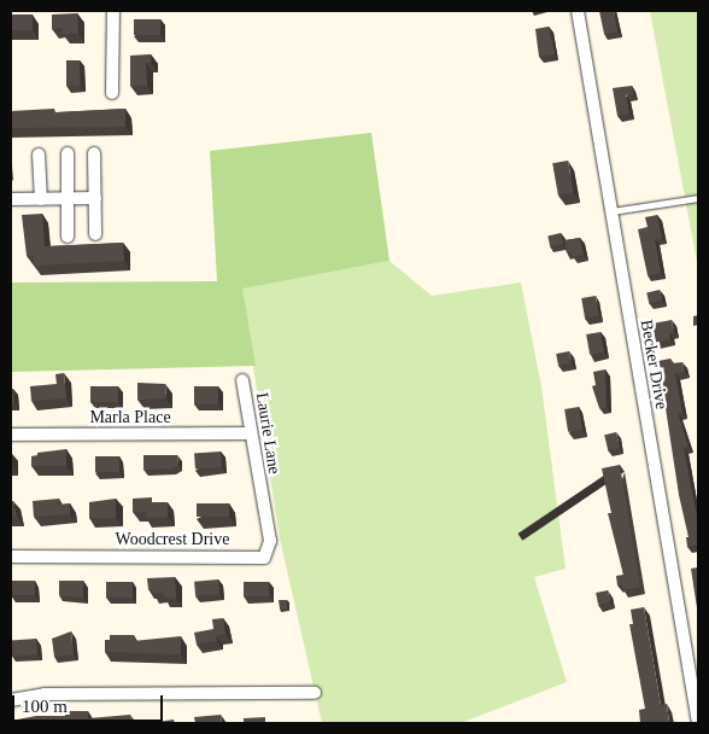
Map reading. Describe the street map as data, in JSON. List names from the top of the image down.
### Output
{
  "streets": {
    "street": [
      "Becker Drive",
      "Marla Place",
      "Laurie Lane",
      "Woodcrest Drive"
    ]
  },
  "crossings": [
    ["Marla Place", "Laurie Lane"],
    ["Laurie Lane", "Woodcrest Drive"]
  ],
  "scale_bar": "100 m"
}
